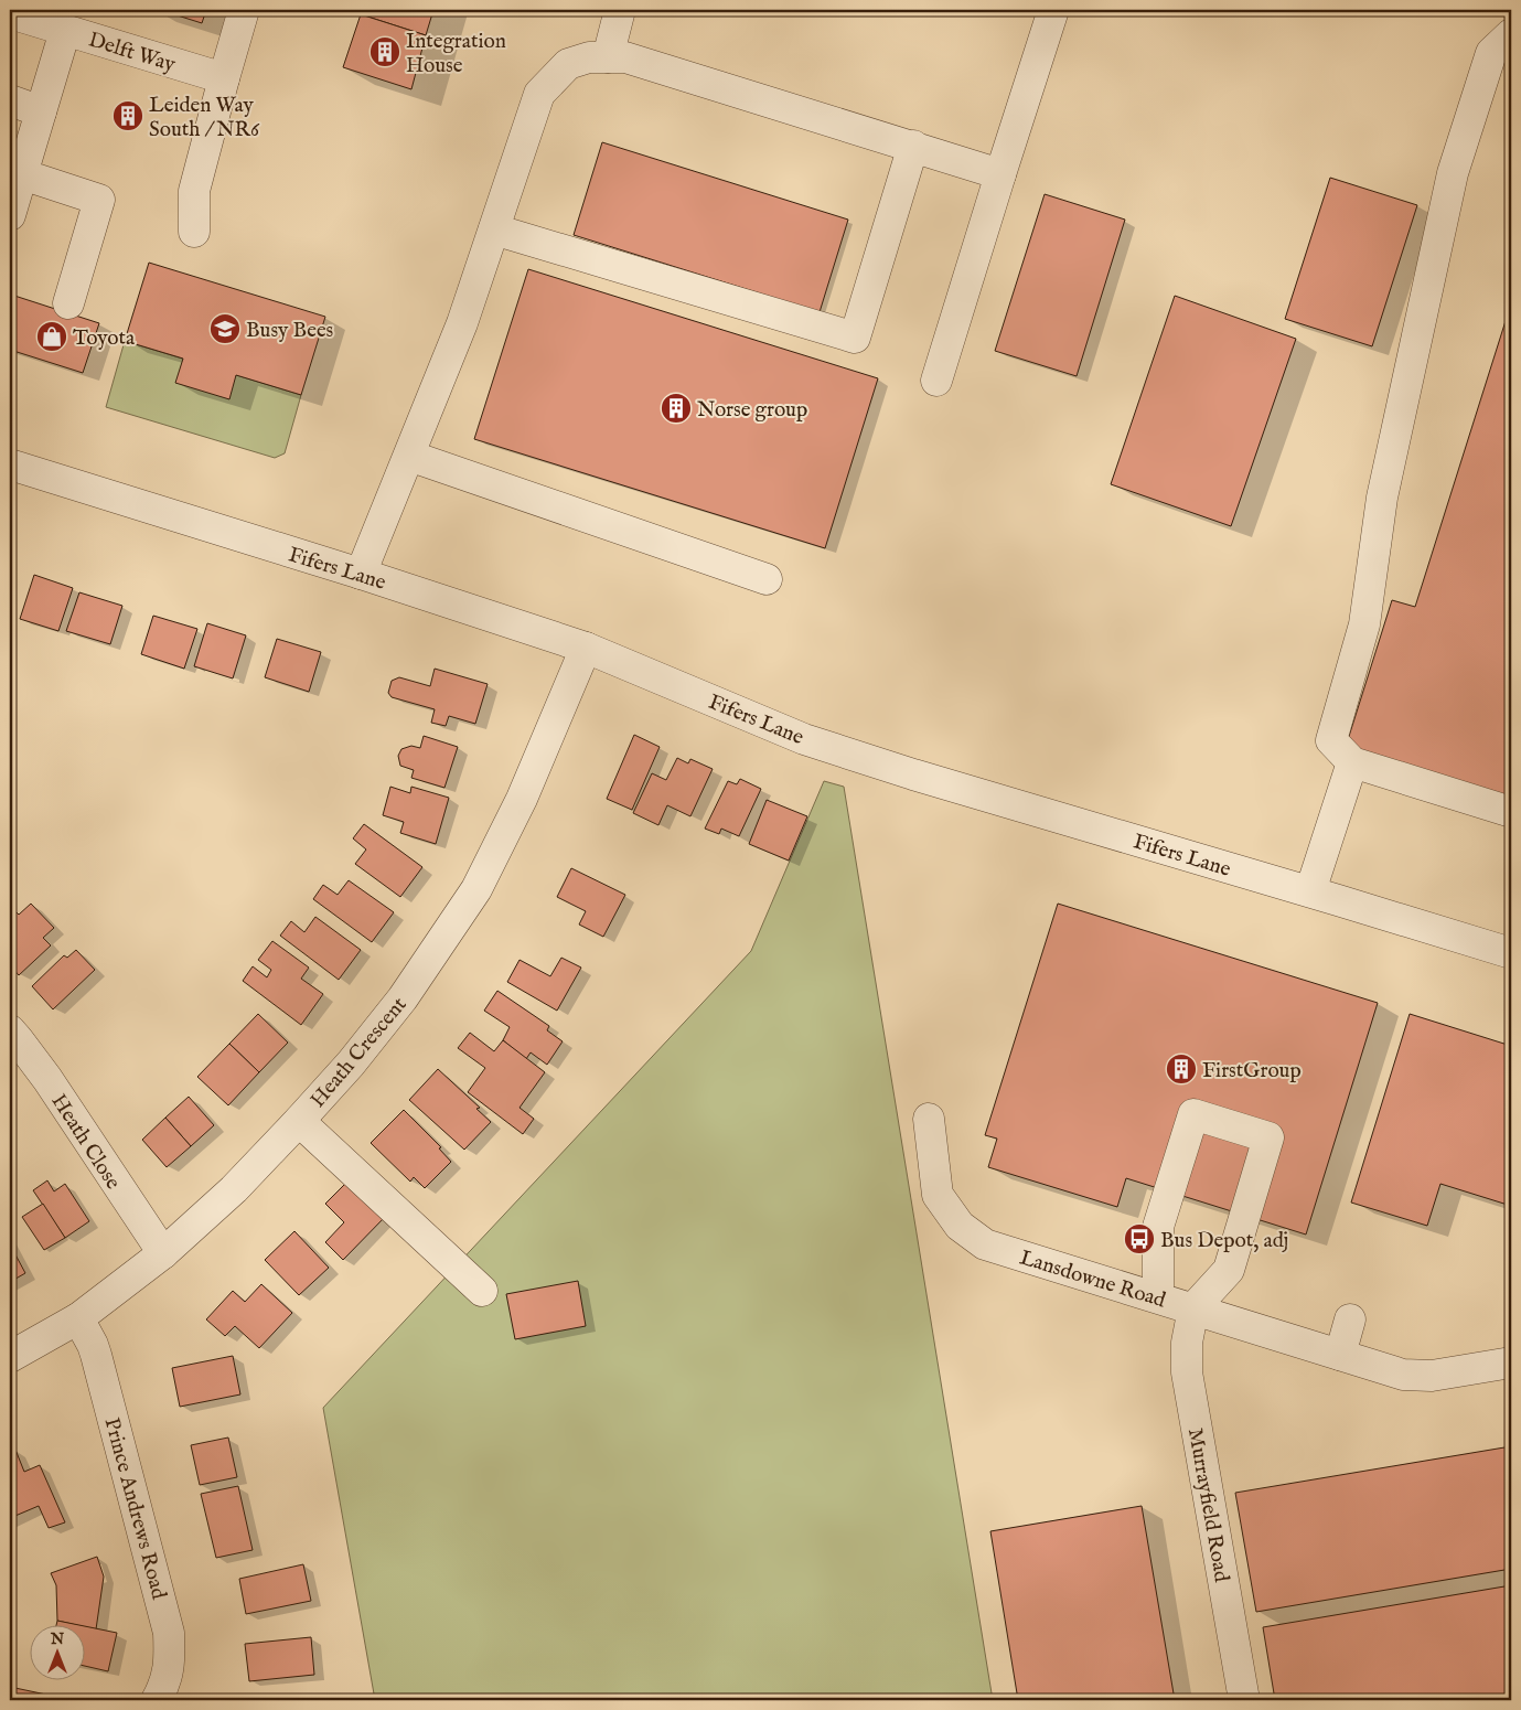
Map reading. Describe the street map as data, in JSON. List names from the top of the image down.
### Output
{
  "streets": {
    "street": [
      "Delft Way",
      "Fifers Lane",
      "Heath Crescent",
      "Heath Close",
      "Lansdowne Road",
      "Murrayfield Road",
      "Prince Andrews Road"
    ]
  },
  "crossings": [
    ["Fifers Lane", "Heath Crescent"],
    ["Heath Crescent", "Heath Close"],
    ["Heath Crescent", "Prince Andrews Road"],
    ["Lansdowne Road", "Murrayfield Road"]
  ],
  "places": {
    "building": [
      "Integration House",
      "Leiden Way South / NR6",
      "Norse group",
      "FirstGroup"
    ],
    "school or university": ["Busy Bees"],
    "shop": ["Toyota"],
    "bus stop": ["Bus Depot, adj"]
  },
  "north": "top"
}
